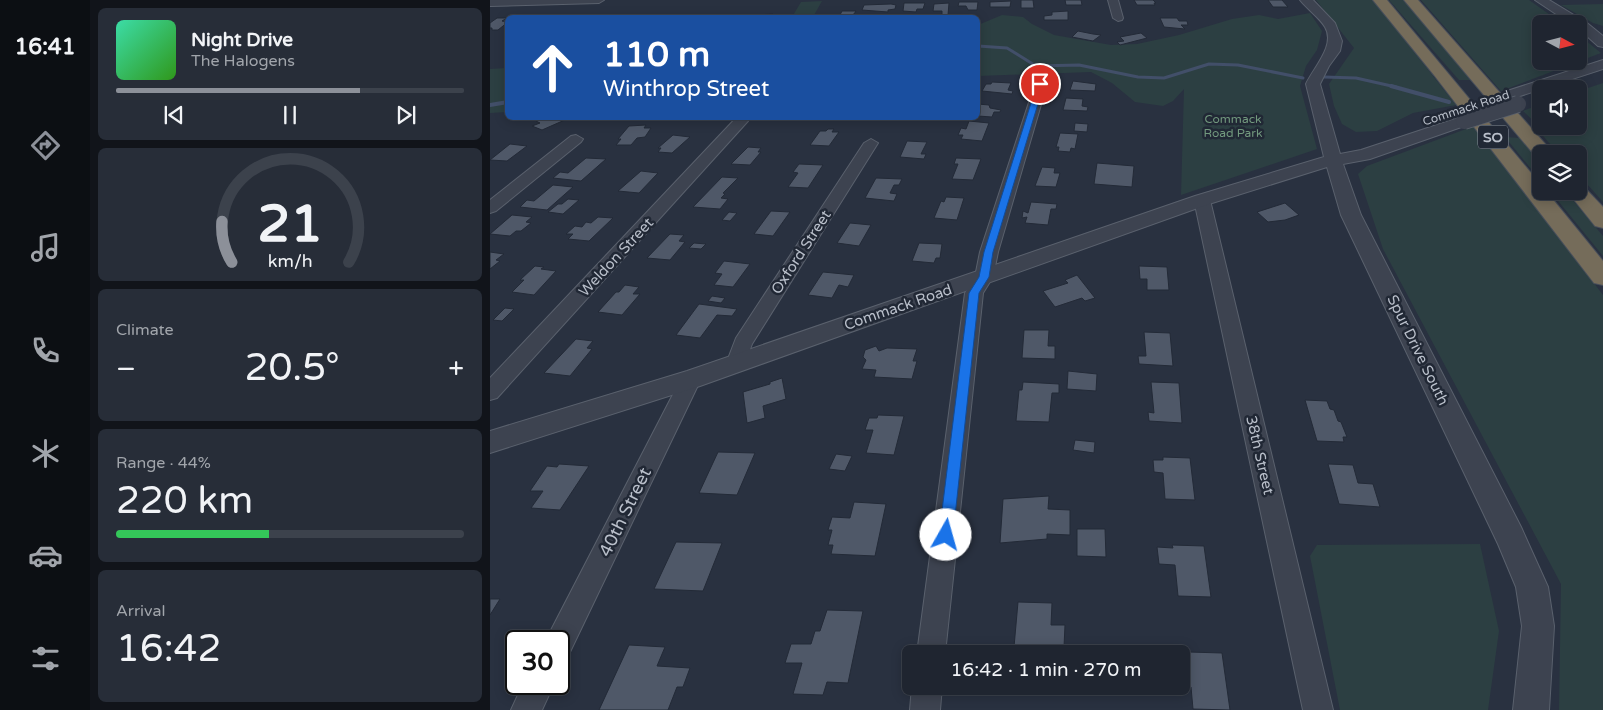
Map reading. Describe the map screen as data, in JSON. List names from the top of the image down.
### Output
{
  "streets": {
    "highway": ["SO"],
    "street": [
      "Commack Road",
      "Oxford Street",
      "Weldon Street",
      "Spur Drive South",
      "38th Street",
      "40th Street"
    ]
  },
  "crossings": [
    ["Commack Road", "Oxford Street"],
    ["Commack Road", "Spur Drive South"],
    ["Commack Road", "38th Street"],
    ["Commack Road", "40th Street"]
  ],
  "parks": ["Commack Road Park"],
  "north": "right",
  "page": {
    "tabs": "16:41",
    "turn": ["110 m", "Winthrop Street"],
    "song": ["Night Drive", "The Halogens"],
    "tile": [
      "Climate",
      ["Range · 44%", "220 km"],
      ["Arrival", "16:42"]
    ],
    "heat": ["−", "20.5°", "+"],
    "limit": "30",
    "trip": "16:42 · 1 min · 270 m",
    "gauge": ["21", "km/h"]
  }
}
